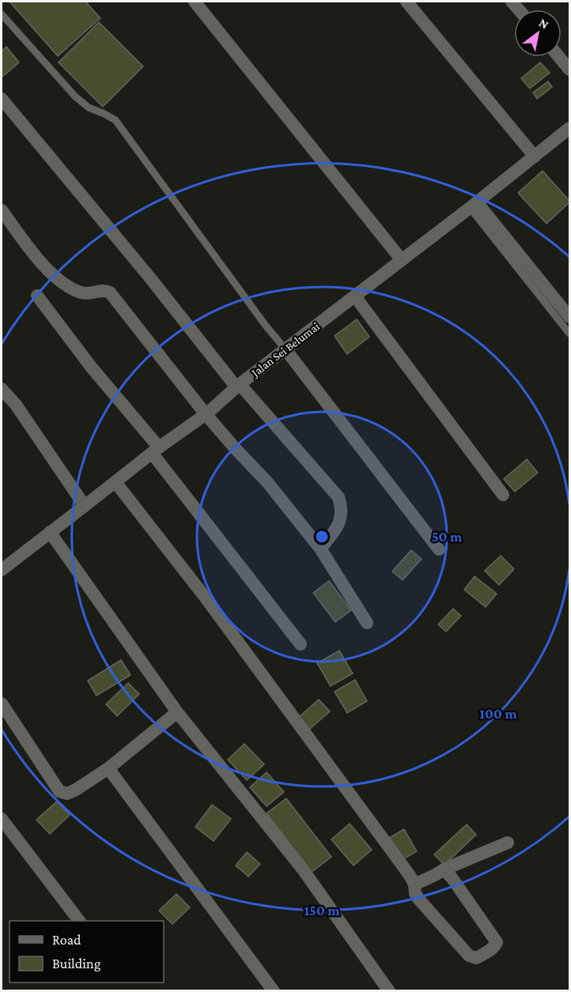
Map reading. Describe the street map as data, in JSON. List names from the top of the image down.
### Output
{
  "streets": {
    "street": ["Jalan Sei Belumai"]
  },
  "legend": ["Road", "Building"],
  "north": "top right",
  "rings": ["50 m", "100 m", "150 m"]
}
